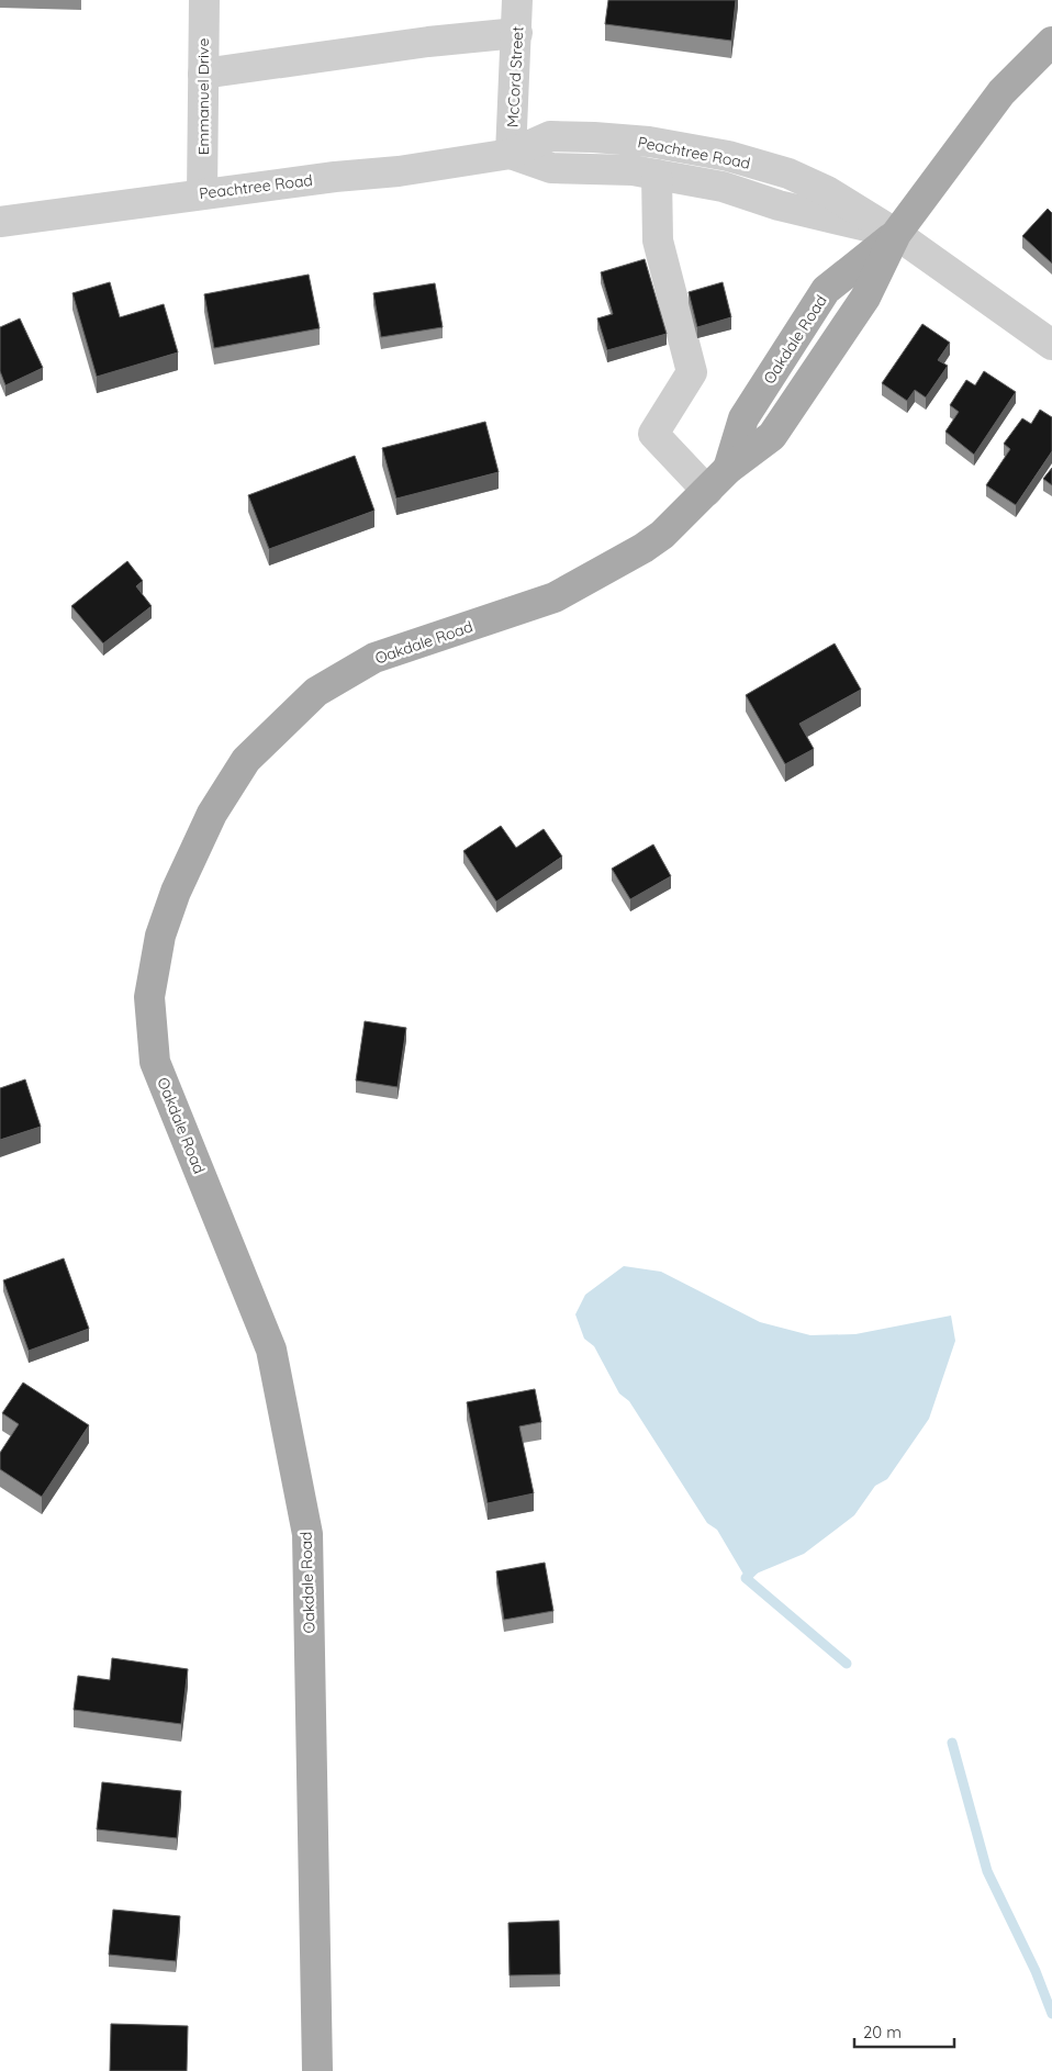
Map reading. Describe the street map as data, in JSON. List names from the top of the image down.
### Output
{
  "streets": {
    "main road": ["Oakdale Road"],
    "street": ["McCord Street", "Emmanuel Drive", "Peachtree Road"]
  },
  "crossings": [
    ["McCord Street", "Peachtree Road"],
    ["Emmanuel Drive", "Peachtree Road"],
    ["Peachtree Road", "Oakdale Road"]
  ],
  "scale_bar": "20 m"
}
